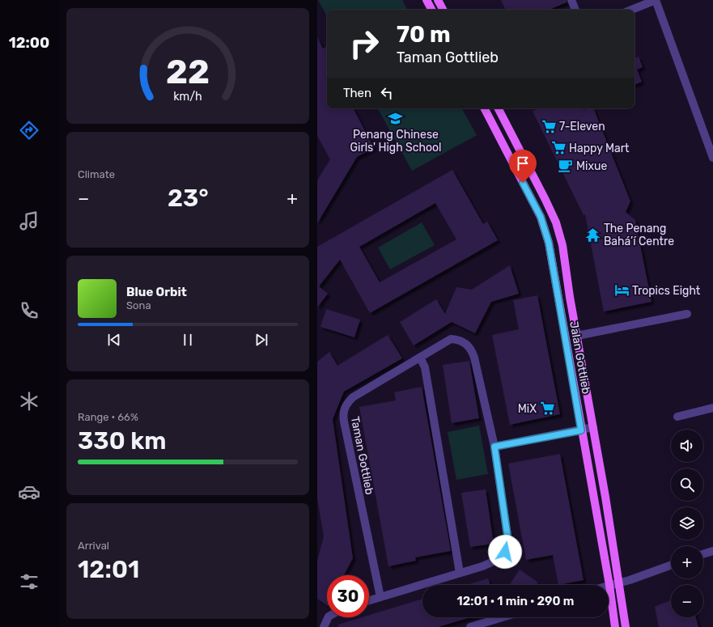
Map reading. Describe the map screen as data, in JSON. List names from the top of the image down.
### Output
{
  "streets": {
    "main road": ["Jalan Gottlieb"],
    "street": ["Taman Gottlieb"]
  },
  "places": {
    "school or university": ["Penang Chinese Girls' High School"],
    "supermarket": ["7-Eleven", "Happy Mart", "MiX"],
    "cafe": ["Mixue"],
    "temple": ["The Penang Bahá’í Centre"],
    "hotel": ["Tropics Eight"]
  },
  "page": {
    "tabs": "12:00",
    "turn": ["70 m", "Taman Gottlieb"],
    "then": "Then",
    "tile": [
      "Climate",
      ["Range · 66%", "330 km"],
      ["Arrival", "12:01"]
    ],
    "heat": ["−", "23°", "+"],
    "song": ["Blue Orbit", "Sona"],
    "map_buttons": ["+", "−"],
    "limit": "30",
    "trip": "12:01 · 1 min · 290 m",
    "gauge": ["22", "km/h"]
  }
}
